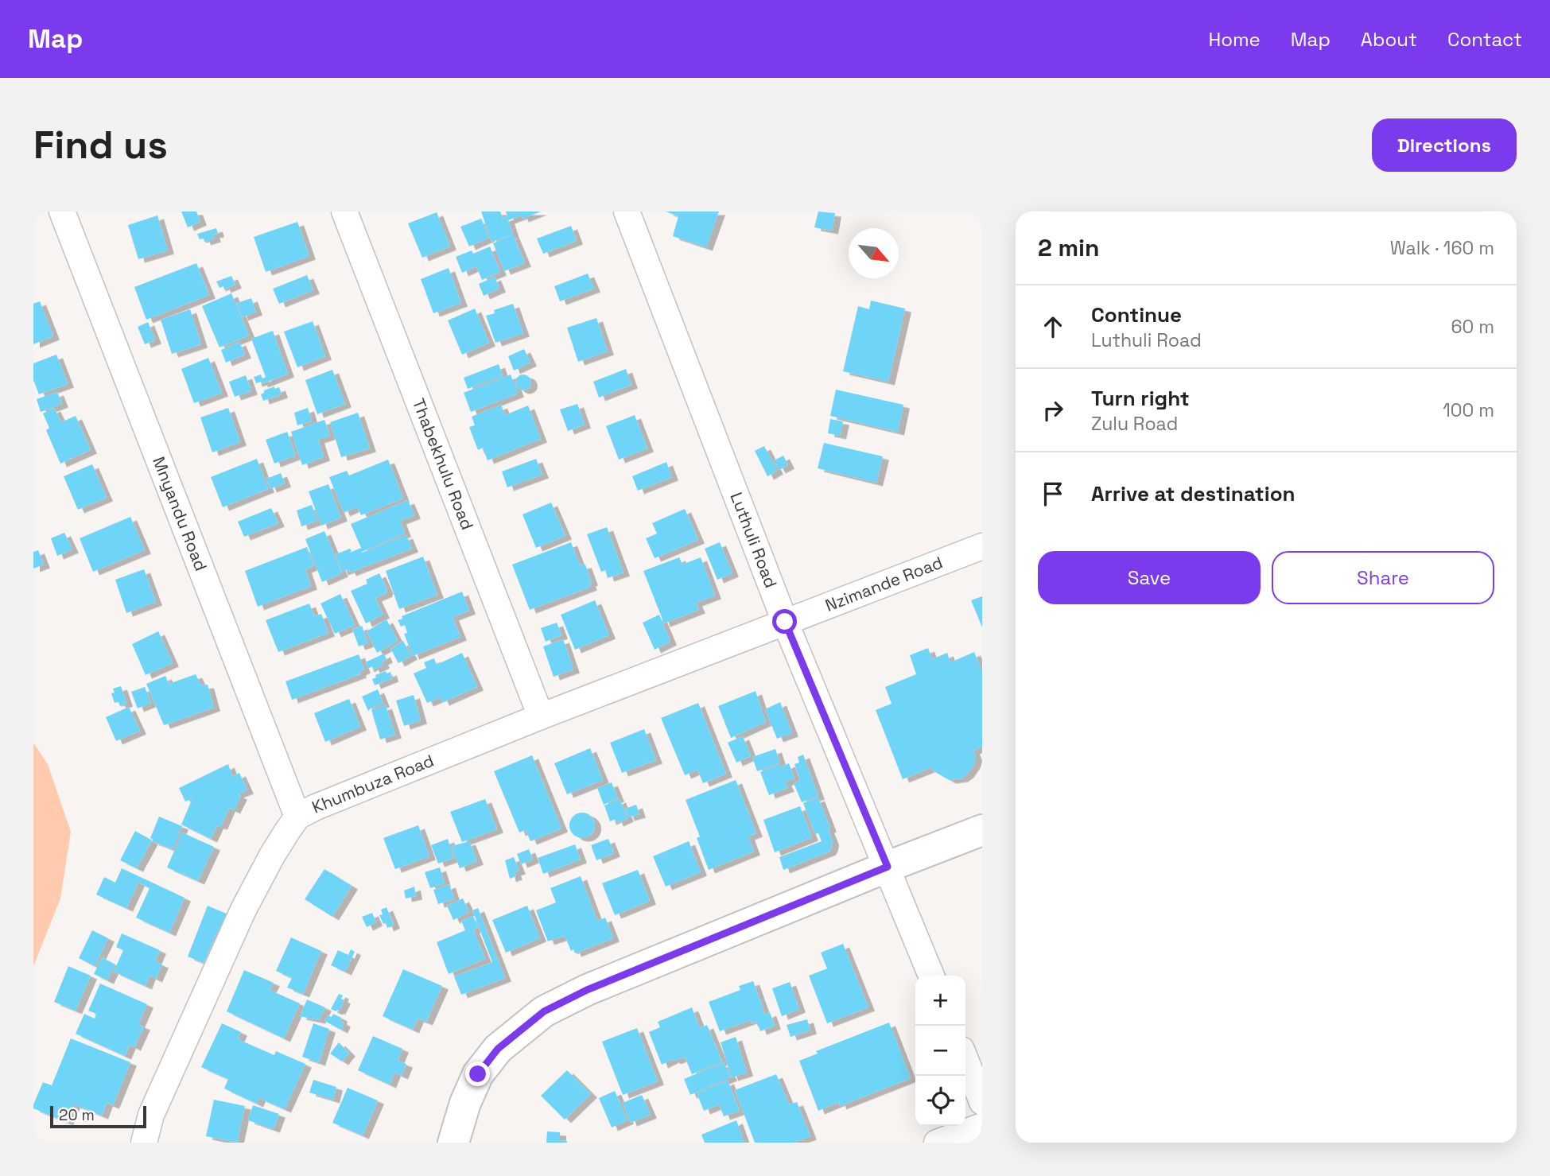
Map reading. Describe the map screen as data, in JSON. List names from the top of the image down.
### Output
{
  "streets": {
    "street": [
      "Thabekhulu Road",
      "Mnyandu Road",
      "Luthuli Road",
      "Nzimande Road",
      "Khumbuza Road"
    ]
  },
  "crossings": [
    ["Thabekhulu Road", "Khumbuza Road"],
    ["Mnyandu Road", "Khumbuza Road"],
    ["Luthuli Road", "Nzimande Road"],
    ["Luthuli Road", "Khumbuza Road"],
    ["Nzimande Road", "Khumbuza Road"]
  ],
  "scale_bar": "20 m",
  "north": "bottom right",
  "page": {
    "header": "Map",
    "nav": [
      "Home",
      "Map",
      "About",
      "Contact"
    ],
    "buttons": [
      "Directions",
      ["Save", "Share"]
    ],
    "title": "Find us",
    "heading": ["2 min", "Walk · 160 m"],
    "list": [
      ["Continue", "Luthuli Road", "60 m"],
      ["Turn right", "Zulu Road", "100 m"],
      "Arrive at destination"
    ],
    "map_buttons": ["+", "−"],
    "scale": "20 m"
  }
}
